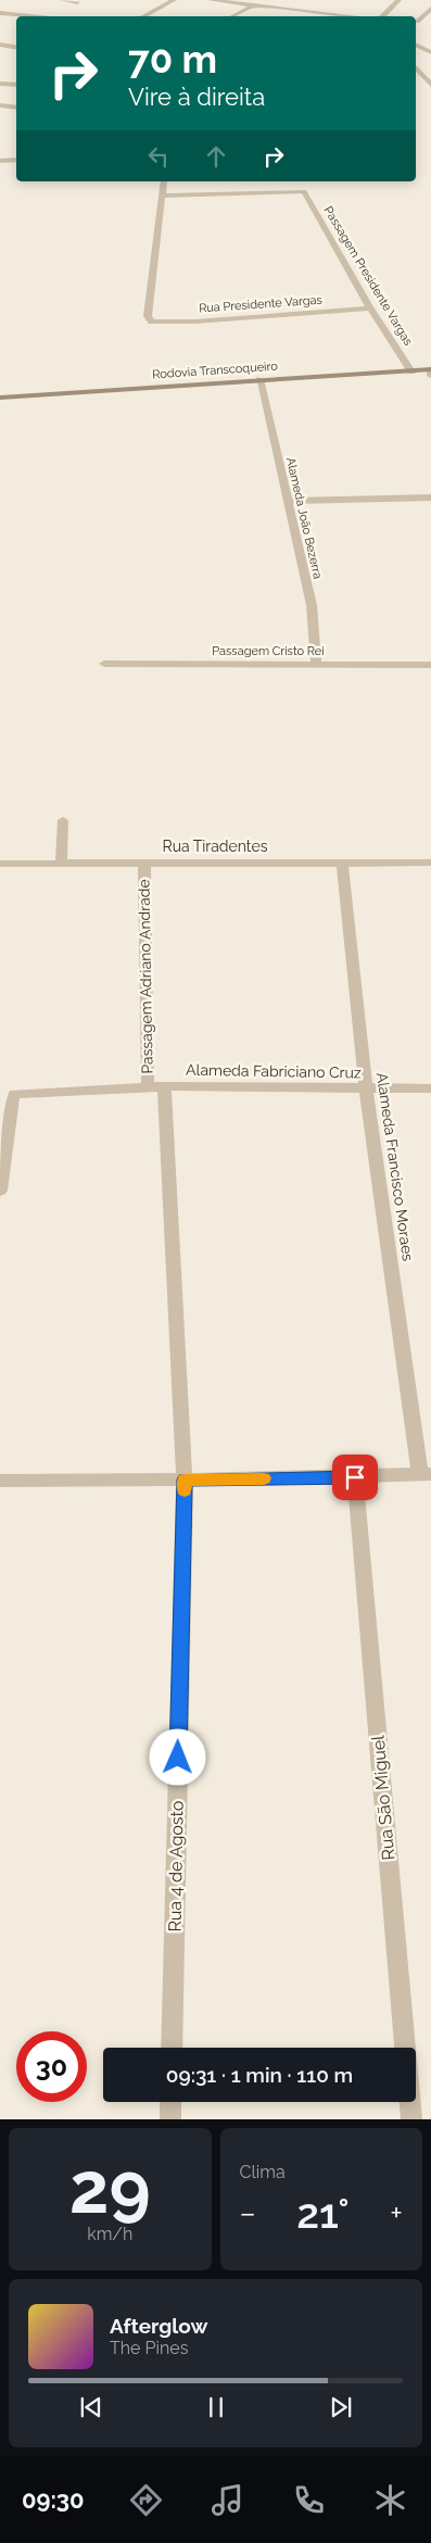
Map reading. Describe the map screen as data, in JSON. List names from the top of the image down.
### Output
{
  "streets": {
    "main road": ["Rodovia Transcoqueiro"],
    "street": [
      "Passagem Presidente Vargas",
      "Rua Presidente Vargas",
      "Alameda João Bezerra",
      "Passagem Cristo Rei",
      "Rua Tiradentes",
      "Passagem Adriano Andrade",
      "Alameda Fabriciano Cruz",
      "Alameda Francisco Moraes",
      "Rua São Miguel",
      "Rua 4 de Agosto"
    ]
  },
  "crossings": [
    ["Passagem Presidente Vargas", "Rua Presidente Vargas"],
    ["Passagem Presidente Vargas", "Rodovia Transcoqueiro"],
    ["Rodovia Transcoqueiro", "Alameda João Bezerra"],
    ["Alameda João Bezerra", "Passagem Cristo Rei"],
    ["Rua Tiradentes", "Passagem Adriano Andrade"],
    ["Rua Tiradentes", "Alameda Francisco Moraes"],
    ["Passagem Adriano Andrade", "Alameda Fabriciano Cruz"],
    ["Passagem Adriano Andrade", "Rua 4 de Agosto"],
    ["Alameda Fabriciano Cruz", "Alameda Francisco Moraes"]
  ],
  "page": {
    "turn": ["70 m", "Vire à direita"],
    "limit": "30",
    "trip": "09:31 · 1 min · 110 m",
    "tile": [
      ["29", "km/h"],
      "Clima"
    ],
    "heat": ["−", "21°", "+"],
    "song": ["Afterglow", "The Pines"],
    "tabs": "09:30"
  }
}
